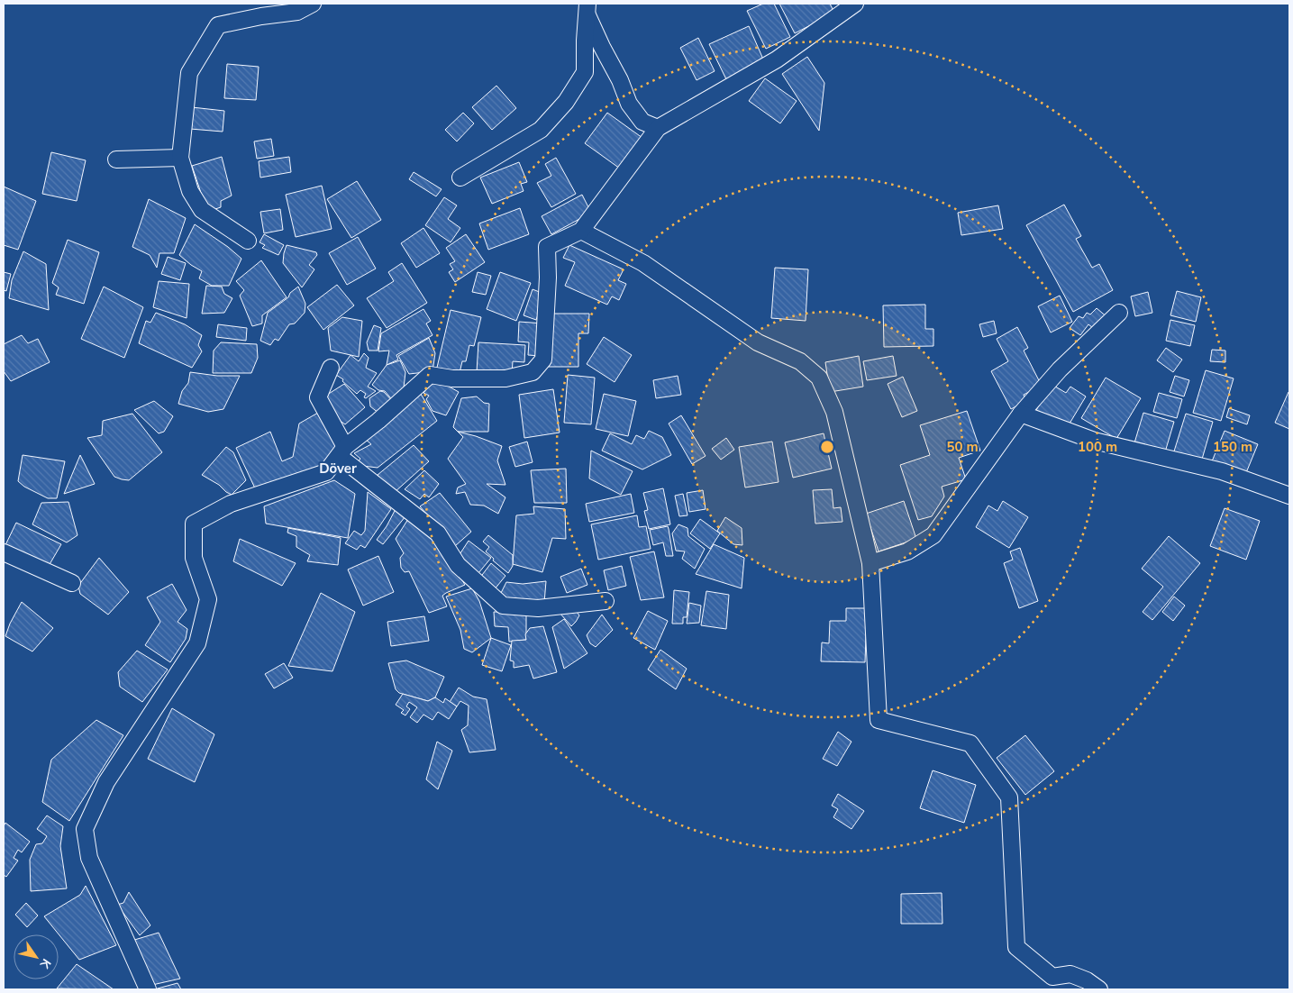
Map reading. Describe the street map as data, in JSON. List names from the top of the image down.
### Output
{
  "districts": ["Döver"],
  "north": "bottom right",
  "rings": ["50 m", "100 m", "150 m"]
}
